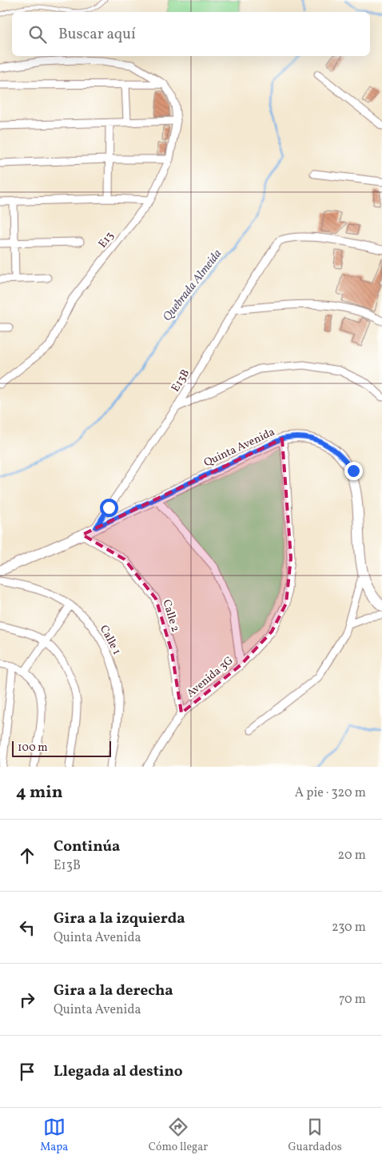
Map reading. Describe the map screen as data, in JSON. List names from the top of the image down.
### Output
{
  "streets": {
    "street": [
      "E13",
      "E13B",
      "Quinta Avenida",
      "Calle 2",
      "Calle 1",
      "Avenida 3G"
    ]
  },
  "crossings": [
    ["E13B", "Quinta Avenida"],
    ["Quinta Avenida", "Calle 2"],
    ["Quinta Avenida", "Avenida 3G"],
    ["Calle 2", "Avenida 3G"]
  ],
  "water": ["Quebrada Almeida"],
  "scale_bar": "100 m",
  "page": {
    "search": "Buscar aquí",
    "scale": "100 m",
    "heading": ["4 min", "A pie · 320 m"],
    "list": [
      ["Continúa", "E13B", "20 m"],
      ["Gira a la izquierda", "Quinta Avenida", "230 m"],
      ["Gira a la derecha", "Quinta Avenida", "70 m"],
      "Llegada al destino"
    ],
    "nav": ["Mapa", "Cómo llegar", "Guardados"]
  }
}
